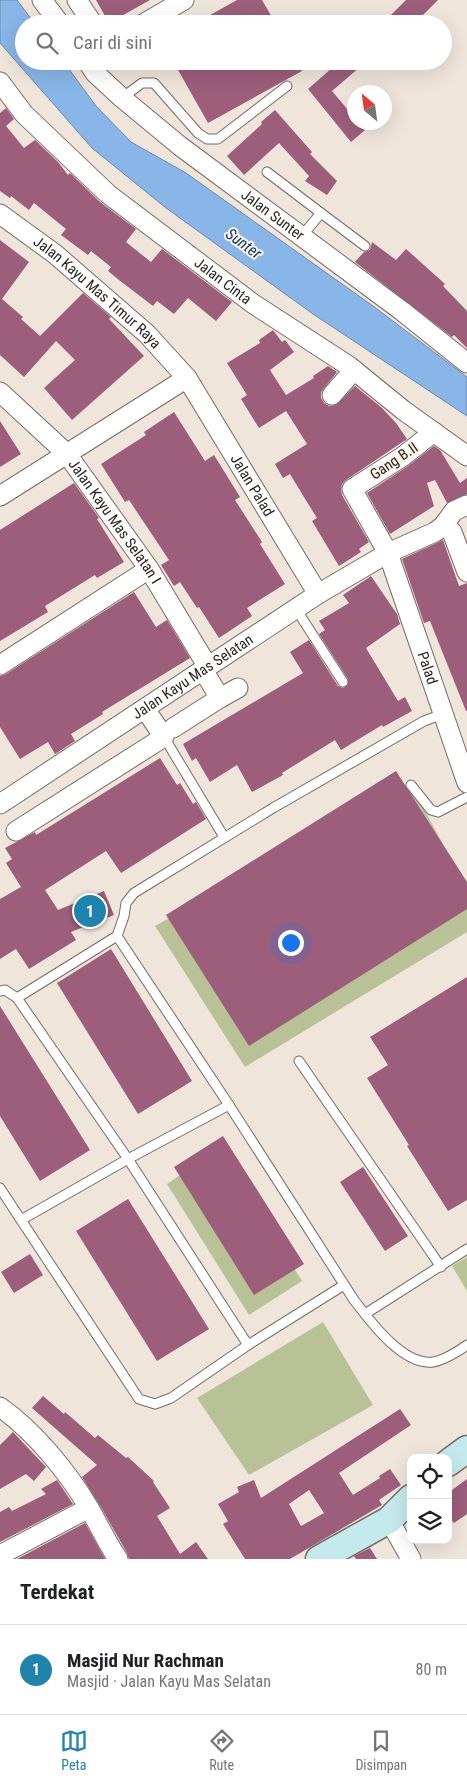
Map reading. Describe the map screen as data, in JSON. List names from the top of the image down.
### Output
{
  "streets": {
    "street": [
      "Jalan Sunter",
      "Jalan Cinta",
      "Jalan Kayu Mas Timur Raya",
      "Gang B.II",
      "Jalan Palad",
      "Jalan Kayu Mas Selatan I",
      "Palad",
      "Jalan Kayu Mas Selatan"
    ]
  },
  "crossings": [
    ["Jalan Cinta", "Gang B.II"],
    ["Jalan Kayu Mas Timur Raya", "Jalan Palad"],
    ["Gang B.II", "Palad"],
    ["Jalan Palad", "Jalan Kayu Mas Selatan"],
    ["Jalan Kayu Mas Selatan I", "Jalan Kayu Mas Selatan"],
    ["Palad", "Jalan Kayu Mas Selatan"]
  ],
  "water": ["Sunter"],
  "north": "top left",
  "page": {
    "search": "Cari di sini",
    "pins": "1",
    "heading": "Terdekat",
    "list": [
      {
        "mark": "1",
        "name": "Masjid Nur Rachman",
        "note": "Masjid · Jalan Kayu Mas Selatan",
        "value": "80 m"
      }
    ],
    "nav": ["Peta", "Rute", "Disimpan"]
  }
}
